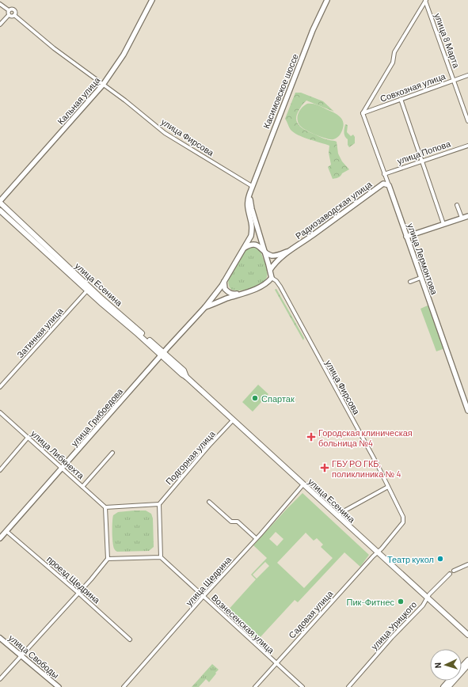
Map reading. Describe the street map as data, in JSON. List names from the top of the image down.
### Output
{
  "streets": {
    "main road": [
      "Касимовское шоссе",
      "Кальная улица",
      "Радиозаводская улица",
      "улица Лермонтова",
      "улица Есенина",
      "улица Грибоедова",
      "улица Свободы"
    ],
    "street": [
      "улица 8 Марта",
      "Совхозная улица",
      "улица Фирсова",
      "улица Попова",
      "Затинная улица",
      "улица Либкнехта",
      "Подгорная улица",
      "проезд Щедрина",
      "улица Щедрина",
      "Садовая улица",
      "Вознесенская улица",
      "улица Урицкого"
    ]
  },
  "crossings": [
    ["улица 8 Марта", "Совхозная улица"],
    ["Совхозная улица", "улица Лермонтова"],
    ["Касимовское шоссе", "улица Фирсова"],
    ["Кальная улица", "улица Фирсова"],
    ["Кальная улица", "улица Есенина"],
    ["улица Фирсова", "улица Есенина"],
    ["улица Фирсова", "Садовая улица"],
    ["улица Попова", "улица Лермонтова"],
    ["Радиозаводская улица", "улица Лермонтова"],
    ["улица Есенина", "Затинная улица"],
    ["улица Есенина", "улица Грибоедова"],
    ["улица Есенина", "Подгорная улица"],
    ["улица Есенина", "улица Щедрина"],
    ["улица Есенина", "Садовая улица"],
    ["улица Есенина", "улица Урицкого"],
    ["улица Грибоедова", "улица Либкнехта"],
    ["улица Грибоедова", "проезд Щедрина"],
    ["улица Щедрина", "Вознесенская улица"],
    ["Садовая улица", "Вознесенская улица"]
  ],
  "places": {
    "other": ["Спартак", "Театр кукол", "Пик-Фитнес"],
    "health": ["Городская клиническая больница №4", "ГБУ РО ГКБ, поликлиника № 4"]
  },
  "north": "left"
}
